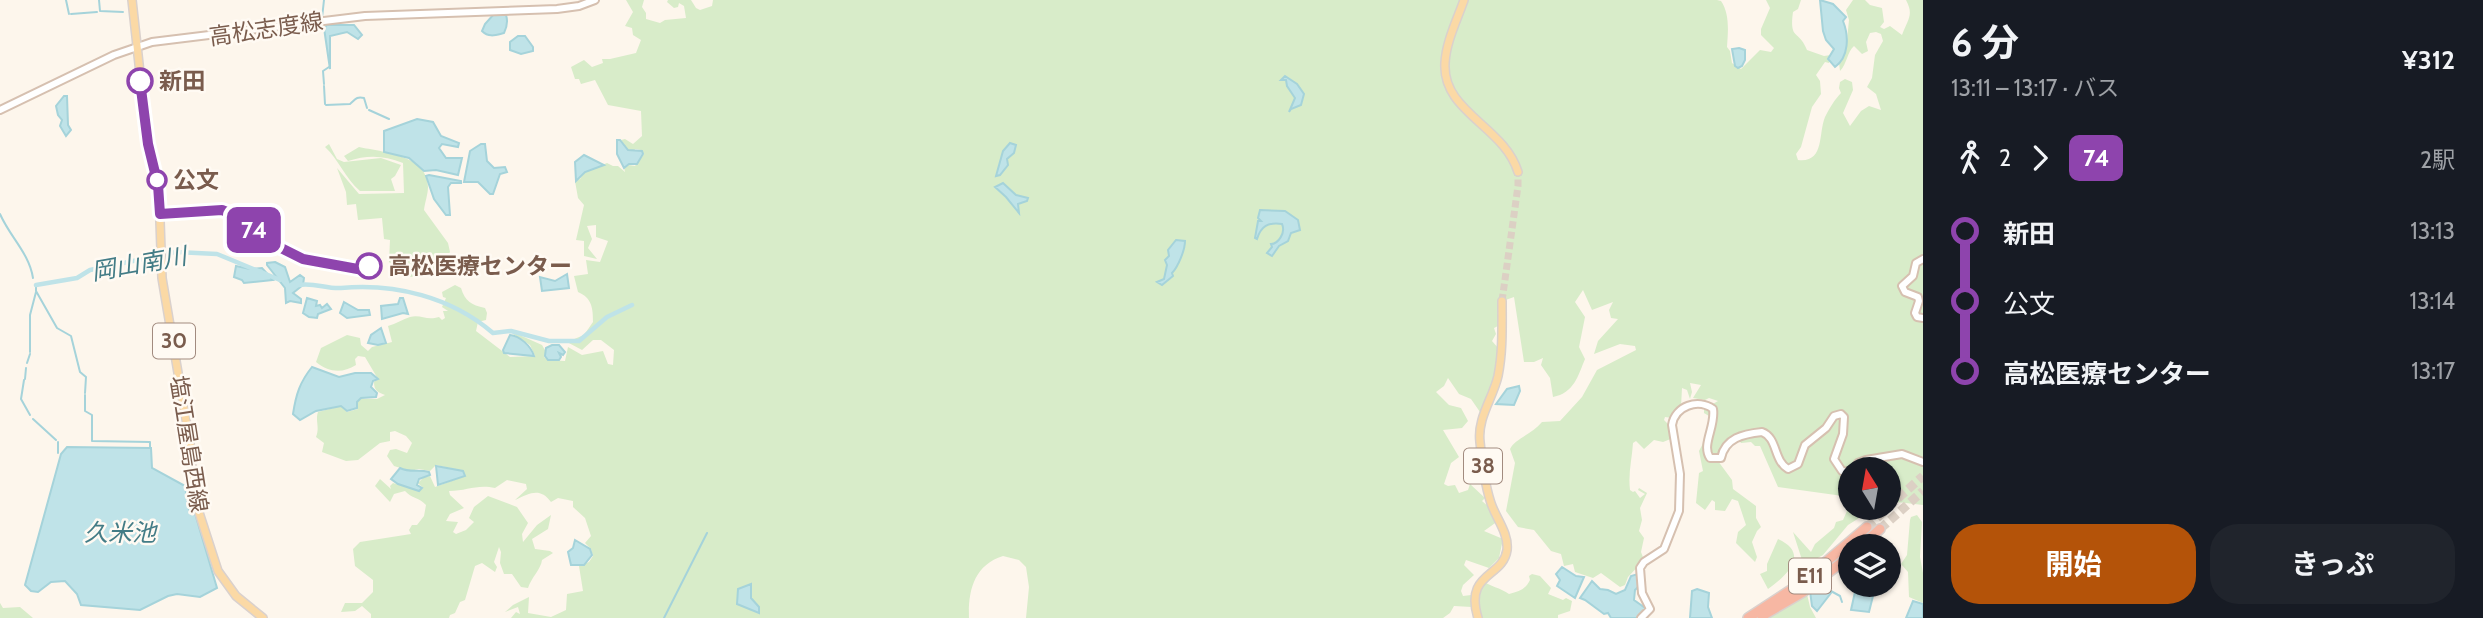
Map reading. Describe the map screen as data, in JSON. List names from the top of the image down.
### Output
{
  "streets": {
    "highway": ["E11"],
    "main road": [
      "高松志度線",
      "30",
      "塩江屋島西線",
      "38"
    ]
  },
  "crossings": [
    ["高松志度線", "塩江屋島西線"]
  ],
  "water": ["岡山南川", "久米池"],
  "places": ["新田", "公文", "高松医療センター"],
  "lines": ["bus line 74"],
  "north": "top",
  "page": {
    "on_map": "74",
    "heading": ["6 分", "13:11 – 13:17 · バス", "¥312"],
    "legs": ["2", "74", "2駅"],
    "list": [
      {
        "name": "新田",
        "value": "13:13"
      },
      {
        "name": "公文",
        "value": "13:14"
      },
      {
        "name": "高松医療センター",
        "value": "13:17"
      }
    ],
    "buttons": ["開始", "きっぷ"]
  }
}
